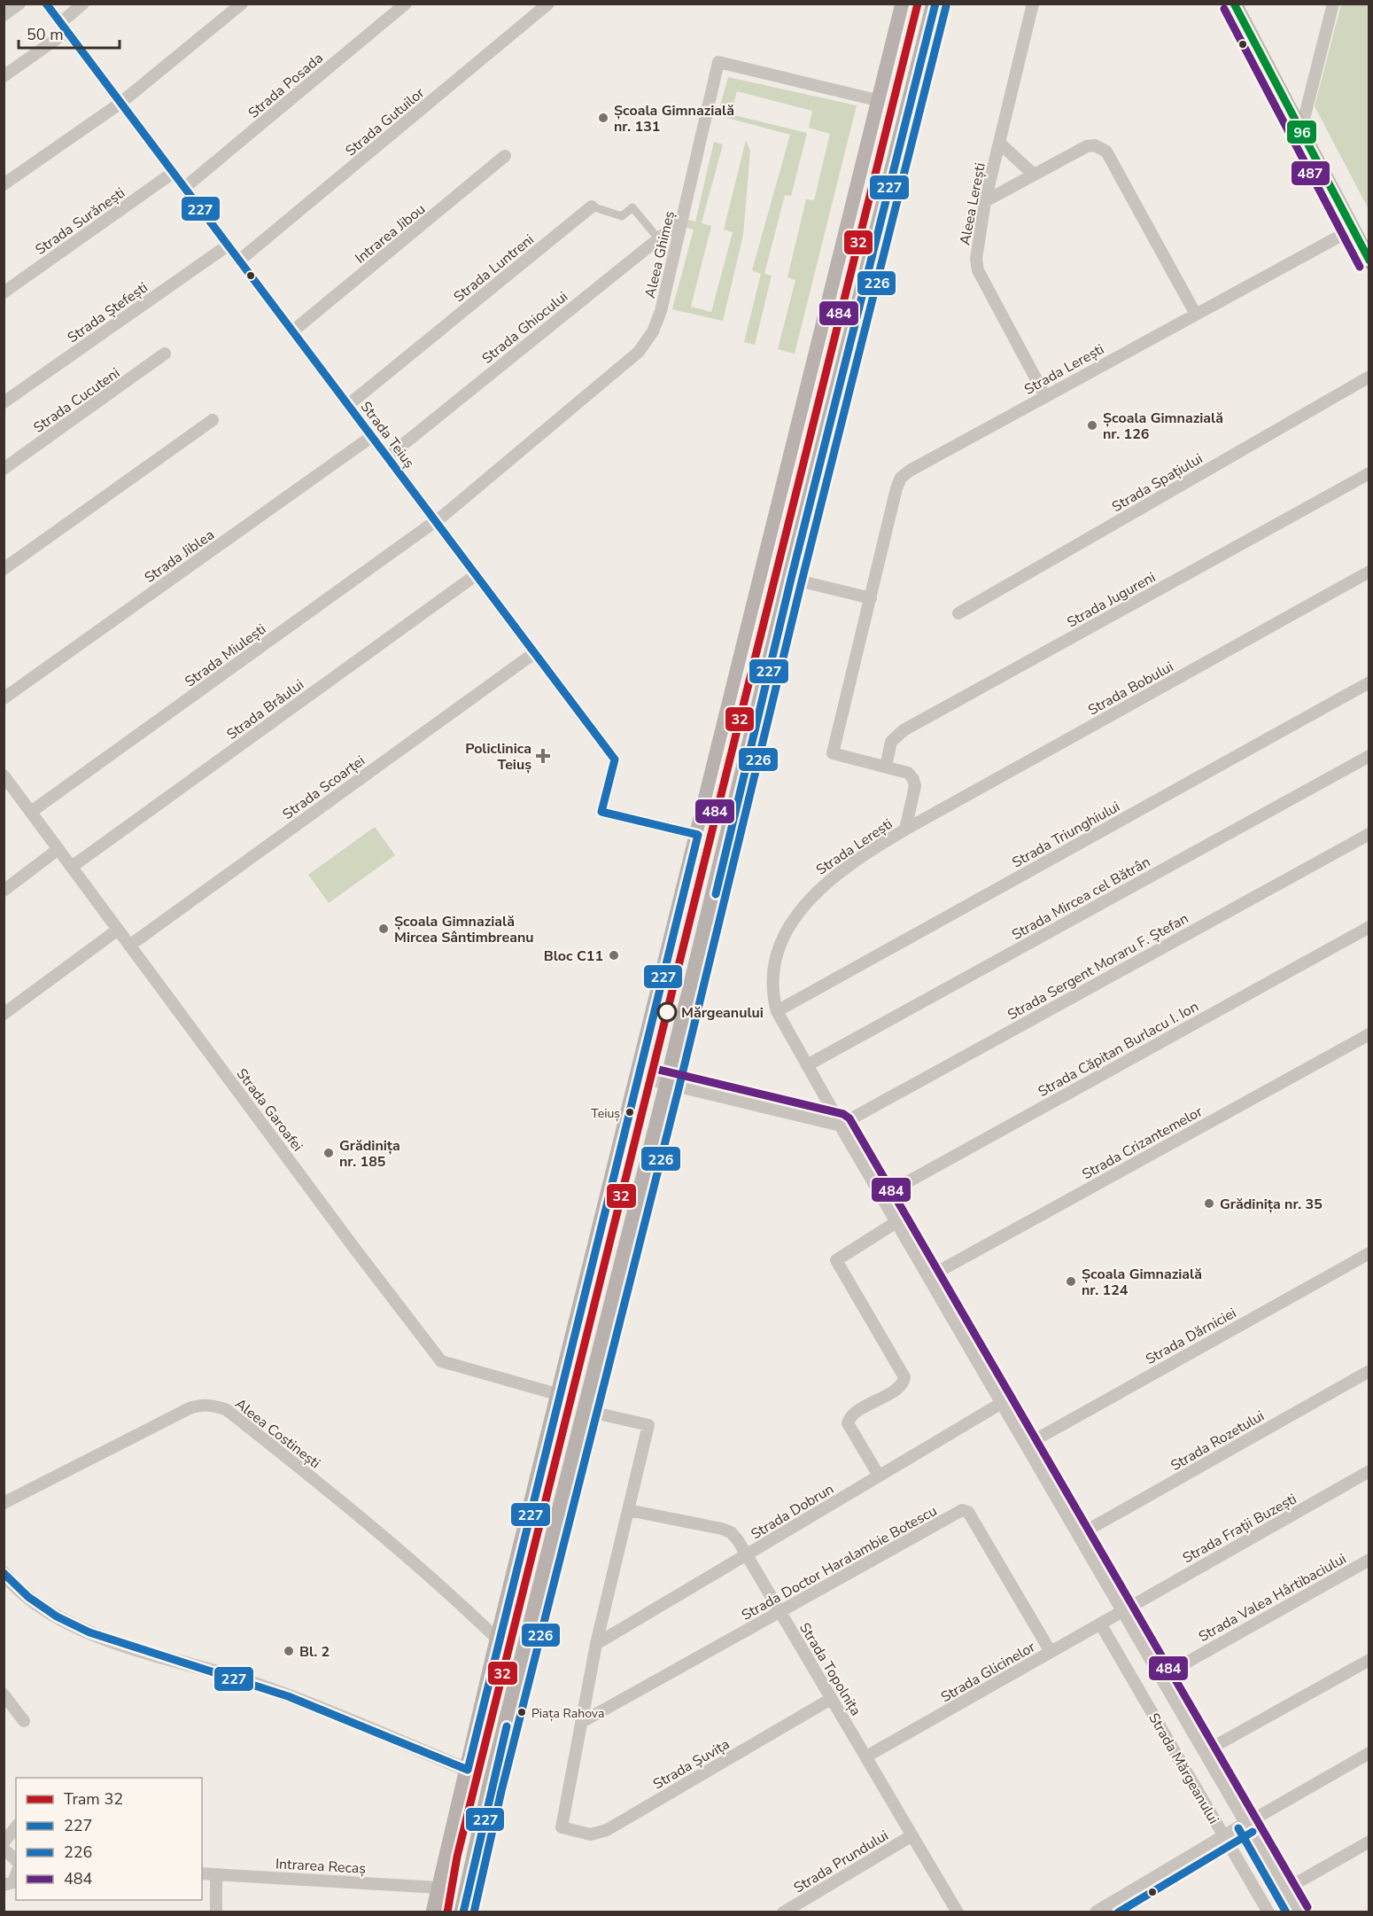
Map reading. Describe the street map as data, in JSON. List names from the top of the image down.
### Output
{
  "streets": {
    "street": [
      "Strada Posada",
      "Strada Gutuilor",
      "Aleea Lerești",
      "Strada Surănești",
      "Intrarea Jibou",
      "Aleea Ghimeș",
      "Strada Luntreni",
      "Strada Ștefești",
      "Strada Ghiocului",
      "Strada Lerești",
      "Strada Cucuteni",
      "Strada Teiuș",
      "Strada Spațiului",
      "Strada Jiblea",
      "Strada Jugureni",
      "Strada Miulești",
      "Strada Bobului",
      "Strada Brâului",
      "Strada Scoarței",
      "Strada Triunghiului",
      "Strada Mircea cel Bătrân",
      "Strada Sergent Moraru F. Ștefan",
      "Strada Căpitan Burlacu I. Ion",
      "Strada Garoafei",
      "Strada Crizantemelor",
      "Strada Dărniciei",
      "Aleea Costinești",
      "Strada Rozetului",
      "Strada Dobrun",
      "Strada Frații Buzești",
      "Strada Doctor Haralambie Botescu",
      "Strada Valea Hârtibaciului",
      "Strada Topolnița",
      "Strada Glicinelor",
      "Strada Șuvița",
      "Strada Mărgeanului",
      "Strada Prundului",
      "Intrarea Recaș"
    ]
  },
  "crossings": [
    ["Strada Posada", "Strada Teiuș"],
    ["Strada Gutuilor", "Strada Teiuș"],
    ["Aleea Lerești", "Strada Lerești"],
    ["Strada Surănești", "Strada Teiuș"],
    ["Intrarea Jibou", "Strada Teiuș"],
    ["Aleea Ghimeș", "Strada Ghiocului"],
    ["Aleea Ghimeș", "Strada Teiuș"],
    ["Aleea Ghimeș", "Strada Miulești"],
    ["Strada Luntreni", "Strada Ghiocului"],
    ["Strada Luntreni", "Strada Teiuș"],
    ["Strada Ștefești", "Strada Teiuș"],
    ["Strada Ghiocului", "Strada Teiuș"],
    ["Strada Lerești", "Strada Jugureni"],
    ["Strada Lerești", "Strada Bobului"],
    ["Strada Lerești", "Strada Triunghiului"],
    ["Strada Lerești", "Strada Mărgeanului"],
    ["Strada Teiuș", "Strada Jiblea"],
    ["Strada Teiuș", "Strada Miulești"],
    ["Strada Teiuș", "Strada Brâului"],
    ["Strada Teiuș", "Strada Scoarței"],
    ["Strada Miulești", "Strada Garoafei"],
    ["Strada Brâului", "Strada Garoafei"],
    ["Strada Scoarței", "Strada Garoafei"],
    ["Strada Triunghiului", "Strada Mărgeanului"],
    ["Strada Mircea cel Bătrân", "Strada Mărgeanului"],
    ["Strada Sergent Moraru F. Ștefan", "Strada Mărgeanului"],
    ["Strada Căpitan Burlacu I. Ion", "Strada Mărgeanului"],
    ["Strada Crizantemelor", "Strada Mărgeanului"],
    ["Strada Dărniciei", "Strada Mărgeanului"],
    ["Strada Rozetului", "Strada Mărgeanului"],
    ["Strada Dobrun", "Strada Topolnița"],
    ["Strada Dobrun", "Strada Mărgeanului"],
    ["Strada Frații Buzești", "Strada Glicinelor"],
    ["Strada Frații Buzești", "Strada Mărgeanului"],
    ["Strada Doctor Haralambie Botescu", "Strada Topolnița"],
    ["Strada Doctor Haralambie Botescu", "Strada Glicinelor"],
    ["Strada Doctor Haralambie Botescu", "Strada Șuvița"],
    ["Strada Valea Hârtibaciului", "Strada Mărgeanului"],
    ["Strada Topolnița", "Strada Glicinelor"],
    ["Strada Topolnița", "Strada Șuvița"],
    ["Strada Topolnița", "Strada Prundului"],
    ["Strada Glicinelor", "Strada Mărgeanului"]
  ],
  "places": {
    "other": [
      "Școala Gimnazială nr. 131",
      "Școala Gimnazială nr. 126",
      "Școala Gimnazială Mircea Sântimbreanu",
      "Bloc C11",
      "Mărgeanului",
      "Teiuș",
      "Grădinița nr. 185",
      "Grădinița nr. 35",
      "Școala Gimnazială nr. 124",
      "Bl. 2",
      "Piața Rahova"
    ],
    "health": ["Policlinica Teiuș"]
  },
  "lines": [
    "tram line 32",
    "transit line 227",
    "transit line 96",
    "transit line 226",
    "transit line 484",
    "transit line 487"
  ],
  "legend": [
    "Tram 32",
    "227",
    "226",
    "484"
  ],
  "scale_bar": "50 m"
}
